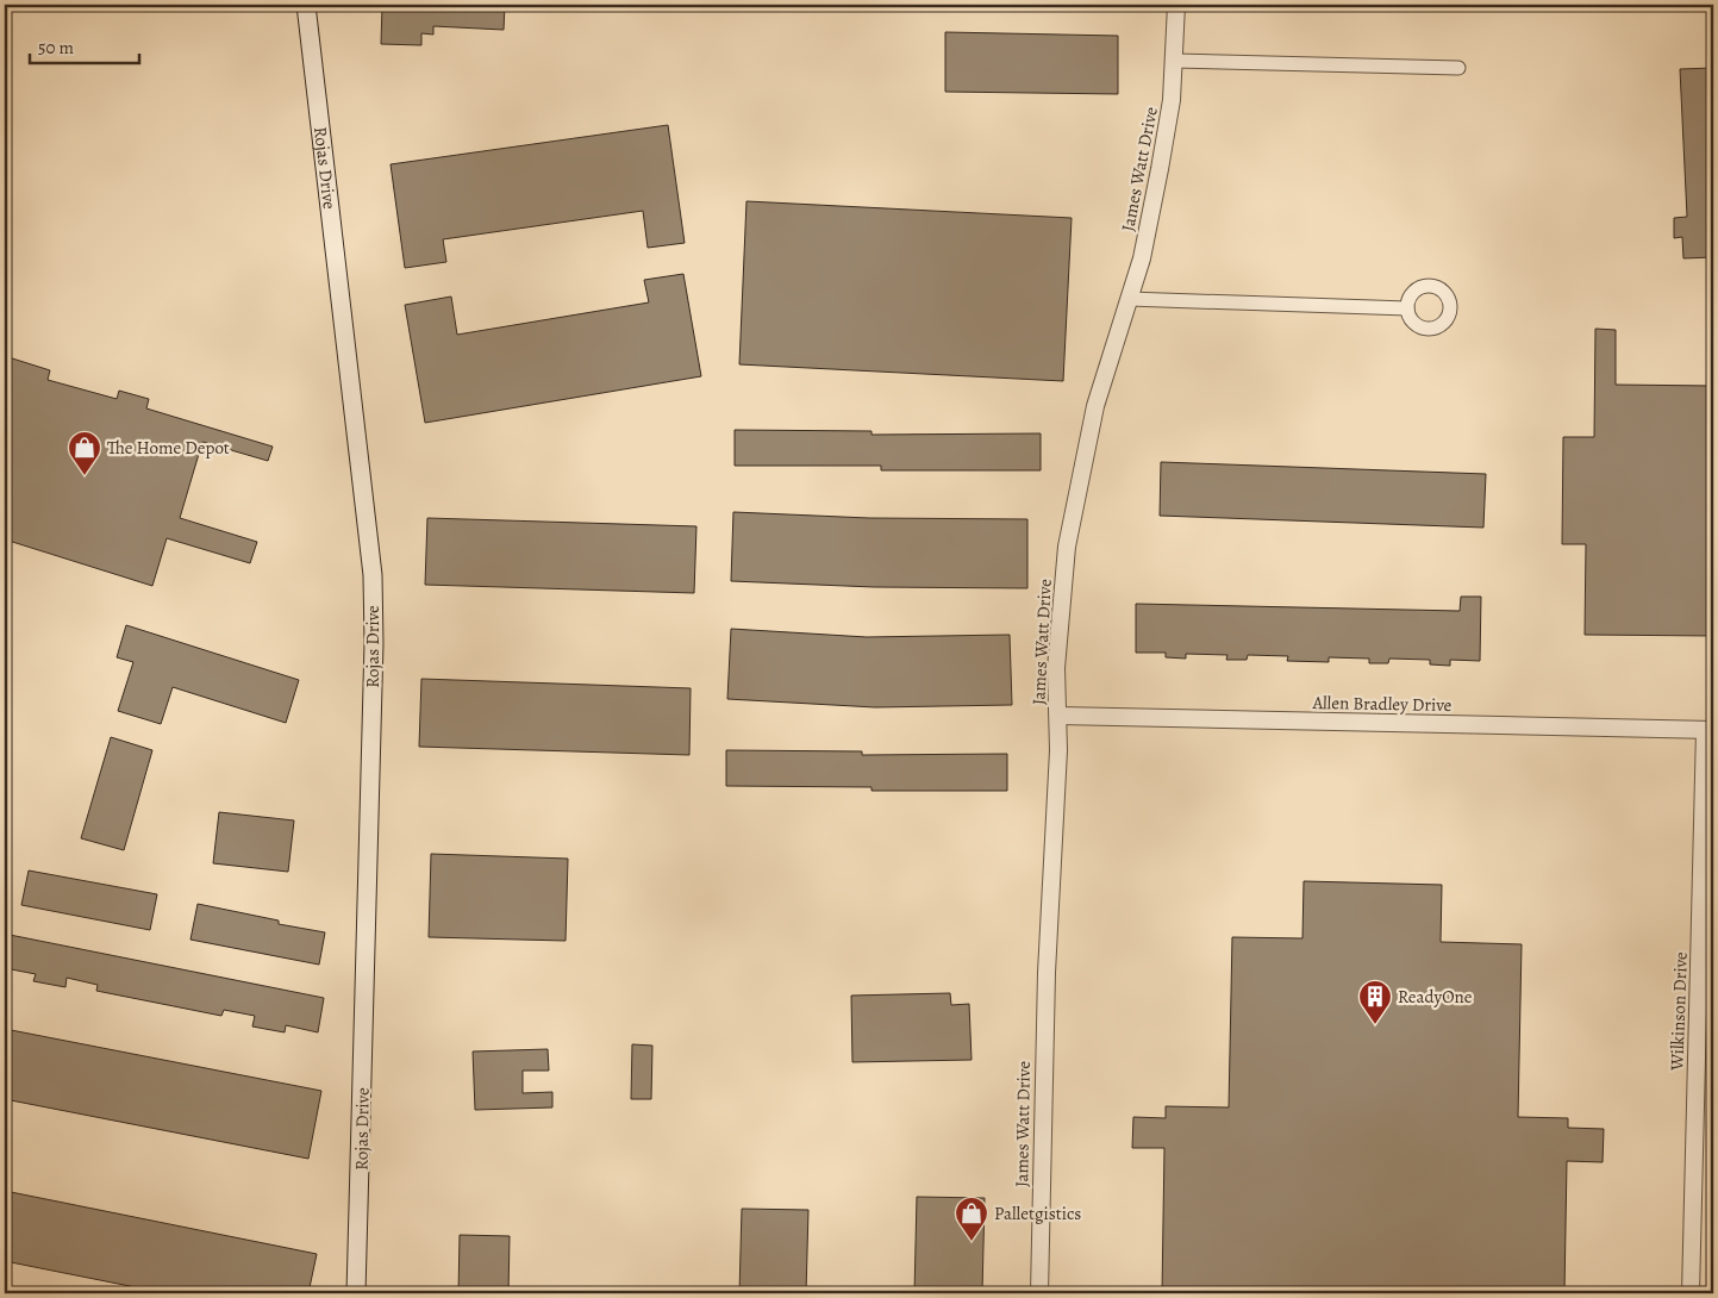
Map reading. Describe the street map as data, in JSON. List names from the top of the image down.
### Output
{
  "streets": {
    "main road": ["Rojas Drive"],
    "street": ["James Watt Drive", "Allen Bradley Drive", "Wilkinson Drive"]
  },
  "crossings": [
    ["James Watt Drive", "Allen Bradley Drive"],
    ["Allen Bradley Drive", "Wilkinson Drive"]
  ],
  "places": {
    "shop": ["The Home Depot", "Palletgistics"],
    "building": ["ReadyOne"]
  },
  "scale_bar": "50 m"
}
